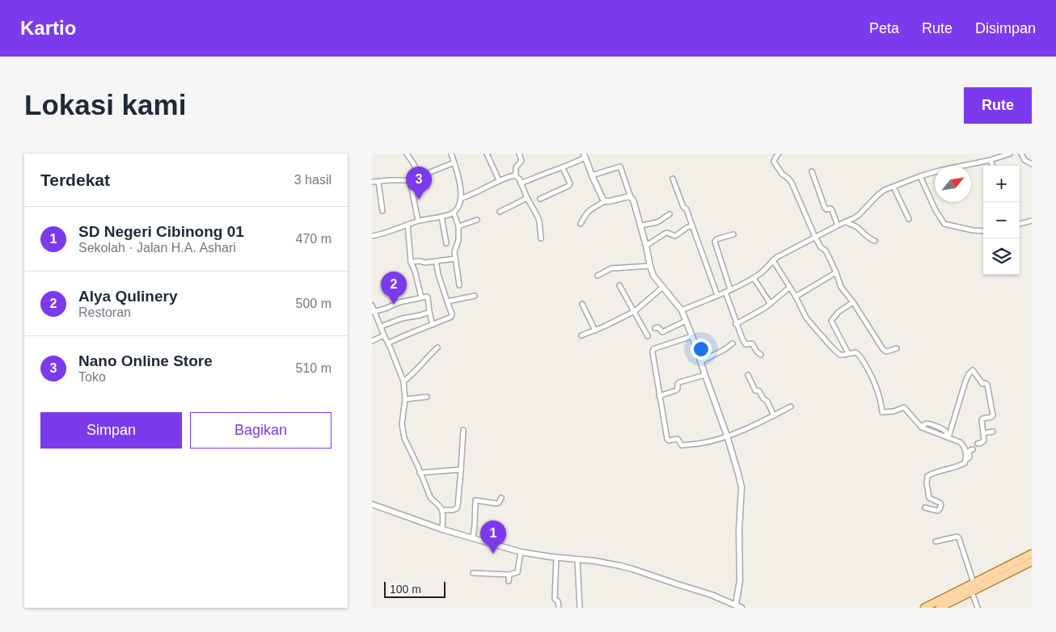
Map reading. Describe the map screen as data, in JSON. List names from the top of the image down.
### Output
{
  "scale_bar": "100 m",
  "north": "top right",
  "page": {
    "header": "Kartio",
    "nav": ["Peta", "Rute", "Disimpan"],
    "buttons": [
      "Rute",
      ["Simpan", "Bagikan"]
    ],
    "title": "Lokasi kami",
    "heading": ["Terdekat", "3 hasil"],
    "map_buttons": ["+", "−"],
    "pins": ["3", "2", "1"],
    "list": [
      {
        "mark": "1",
        "name": "SD Negeri Cibinong 01",
        "note": "Sekolah · Jalan H.A. Ashari",
        "value": "470 m"
      },
      {
        "mark": "2",
        "name": "Alya Qulinery",
        "note": "Restoran",
        "value": "500 m"
      },
      {
        "mark": "3",
        "name": "Nano Online Store",
        "note": "Toko",
        "value": "510 m"
      }
    ],
    "scale": "100 m"
  }
}
